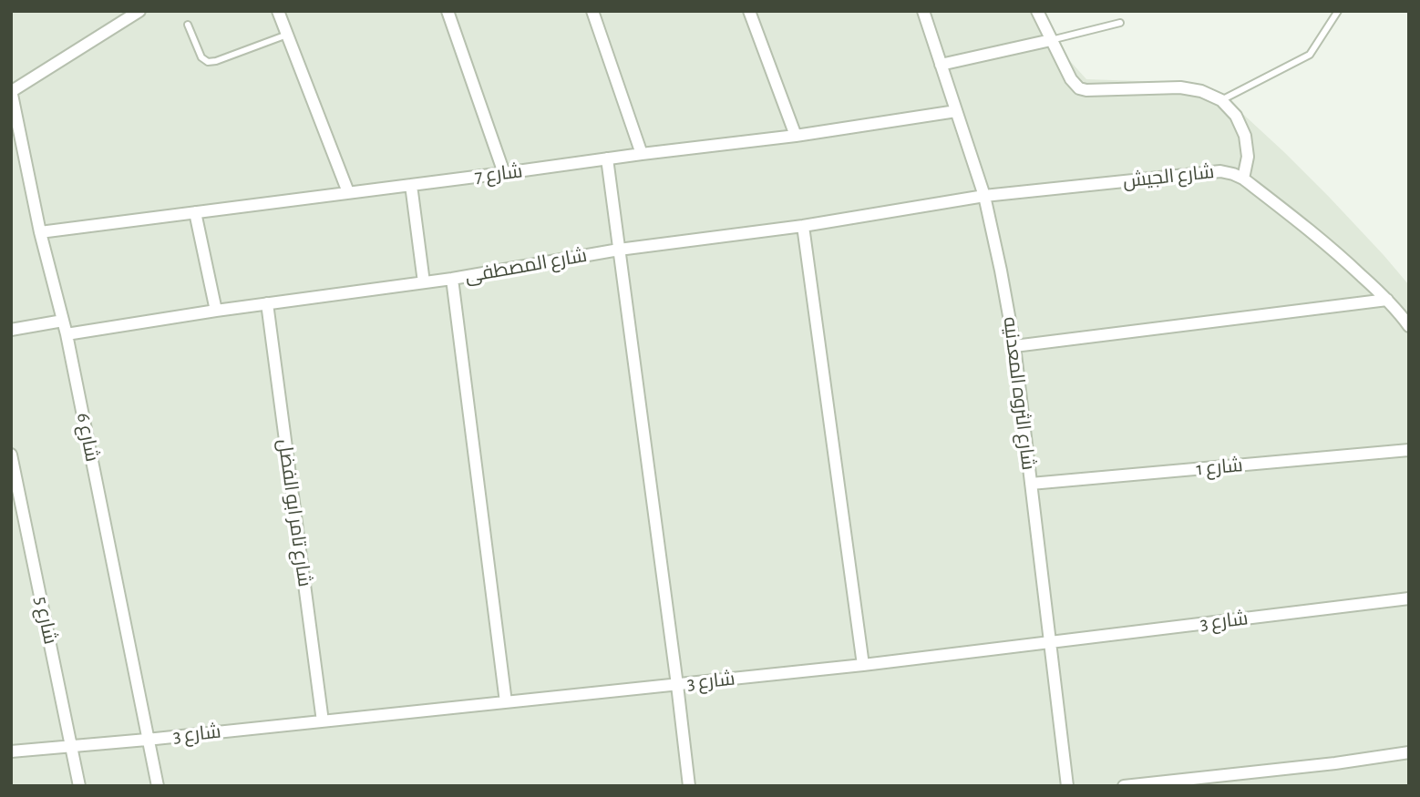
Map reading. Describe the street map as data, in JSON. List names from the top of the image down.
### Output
{
  "streets": {
    "street": [
      "شارع 7",
      "شارع الجيش",
      "شارع المصطفى",
      "شارع الثروه المعدنيه",
      "شارع 6",
      "شارع 1",
      "شارع تامر ابو الفضل",
      "شارع 5",
      "شارع 3"
    ]
  },
  "crossings": [
    ["شارع 7", "شارع الثروه المعدنيه"],
    ["شارع 7", "شارع 6"],
    ["شارع الجيش", "شارع المصطفى"],
    ["شارع الجيش", "شارع الثروه المعدنيه"],
    ["شارع المصطفى", "شارع الثروه المعدنيه"],
    ["شارع المصطفى", "شارع 6"],
    ["شارع المصطفى", "شارع تامر ابو الفضل"],
    ["شارع الثروه المعدنيه", "شارع 1"],
    ["شارع الثروه المعدنيه", "شارع 3"],
    ["شارع 6", "شارع 3"],
    ["شارع تامر ابو الفضل", "شارع 3"],
    ["شارع 5", "شارع 3"]
  ]
}
